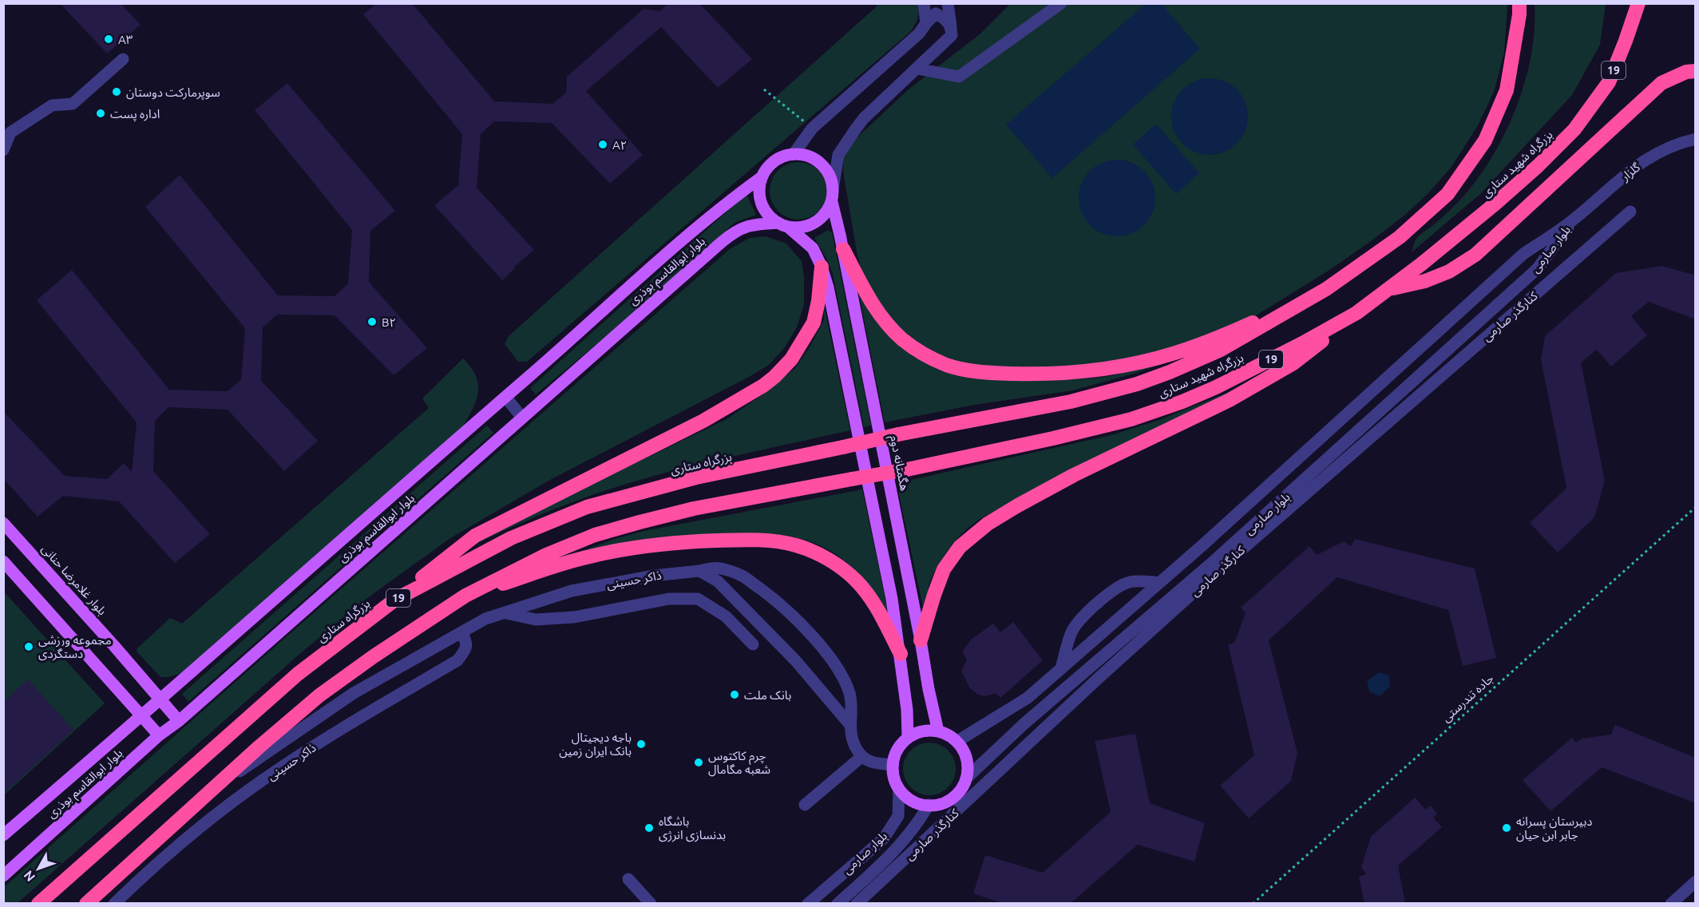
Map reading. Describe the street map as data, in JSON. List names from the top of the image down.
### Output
{
  "streets": {
    "highway": ["19", "بزرگراه شهید ستاری", "بزرگراه ستاری"],
    "main road": ["بلوار ابوالقاسم بوذری", "هگمتانه دوم", "بلوار غلامرضا حنانی"],
    "street": [
      "گلزار",
      "بلوار صارمی",
      "کنارگذر صارمی",
      "ذاکر حسینی"
    ],
    "path": ["جاده تندرستی"]
  },
  "crossings": [
    ["19", "بزرگراه شهید ستاری"],
    ["19", "ذاکر حسینی"],
    ["بزرگراه شهید ستاری", "بزرگراه ستاری"],
    ["گلزار", "بلوار صارمی"],
    ["بلوار صارمی", "کنارگذر صارمی"],
    ["بلوار صارمی", "هگمتانه دوم"],
    ["بلوار ابوالقاسم بوذری", "هگمتانه دوم"],
    ["بلوار ابوالقاسم بوذری", "بلوار غلامرضا حنانی"]
  ],
  "places": [
    "A۳",
    "سوپرمارکت دوستان",
    "اداره پست",
    "A۲",
    "B۲",
    "مجموعه ورزشی دستگردی",
    "بانک ملت",
    "باجه دیجیتال بانک ایران زمین",
    "چرم کاکتوس شعبه مگامال",
    "باشگاه بدنسازی انرژی",
    "دبیرستان پسرانه جابر ابن حیان"
  ],
  "north": "bottom left"
}
